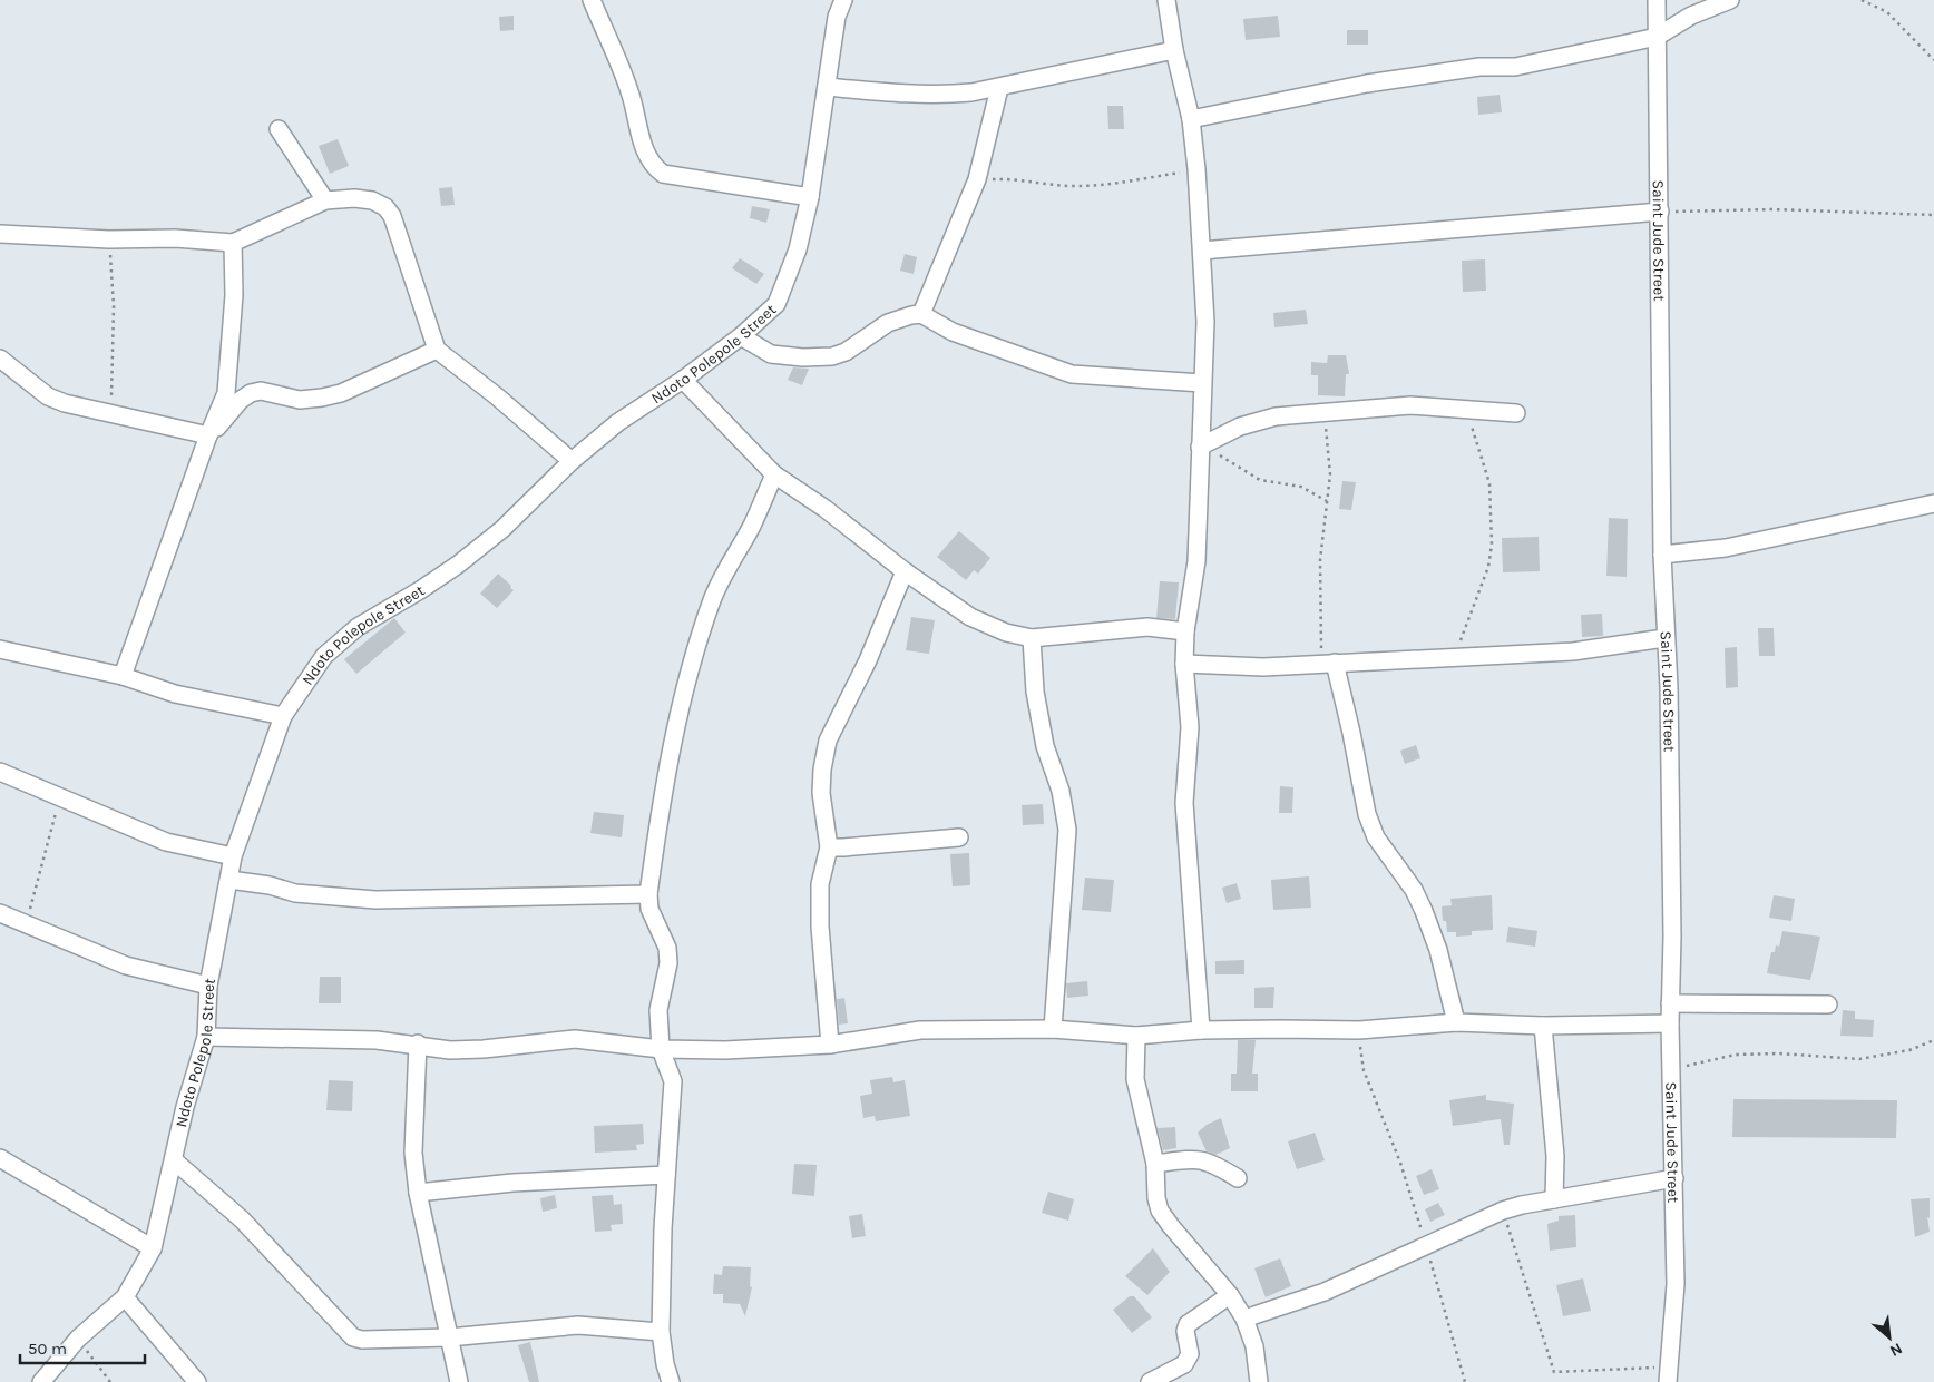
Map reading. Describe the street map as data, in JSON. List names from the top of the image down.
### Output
{
  "streets": {
    "street": ["Saint Jude Street", "Ndoto Polepole Street"]
  },
  "scale_bar": "50 m",
  "north": "bottom right"
}
